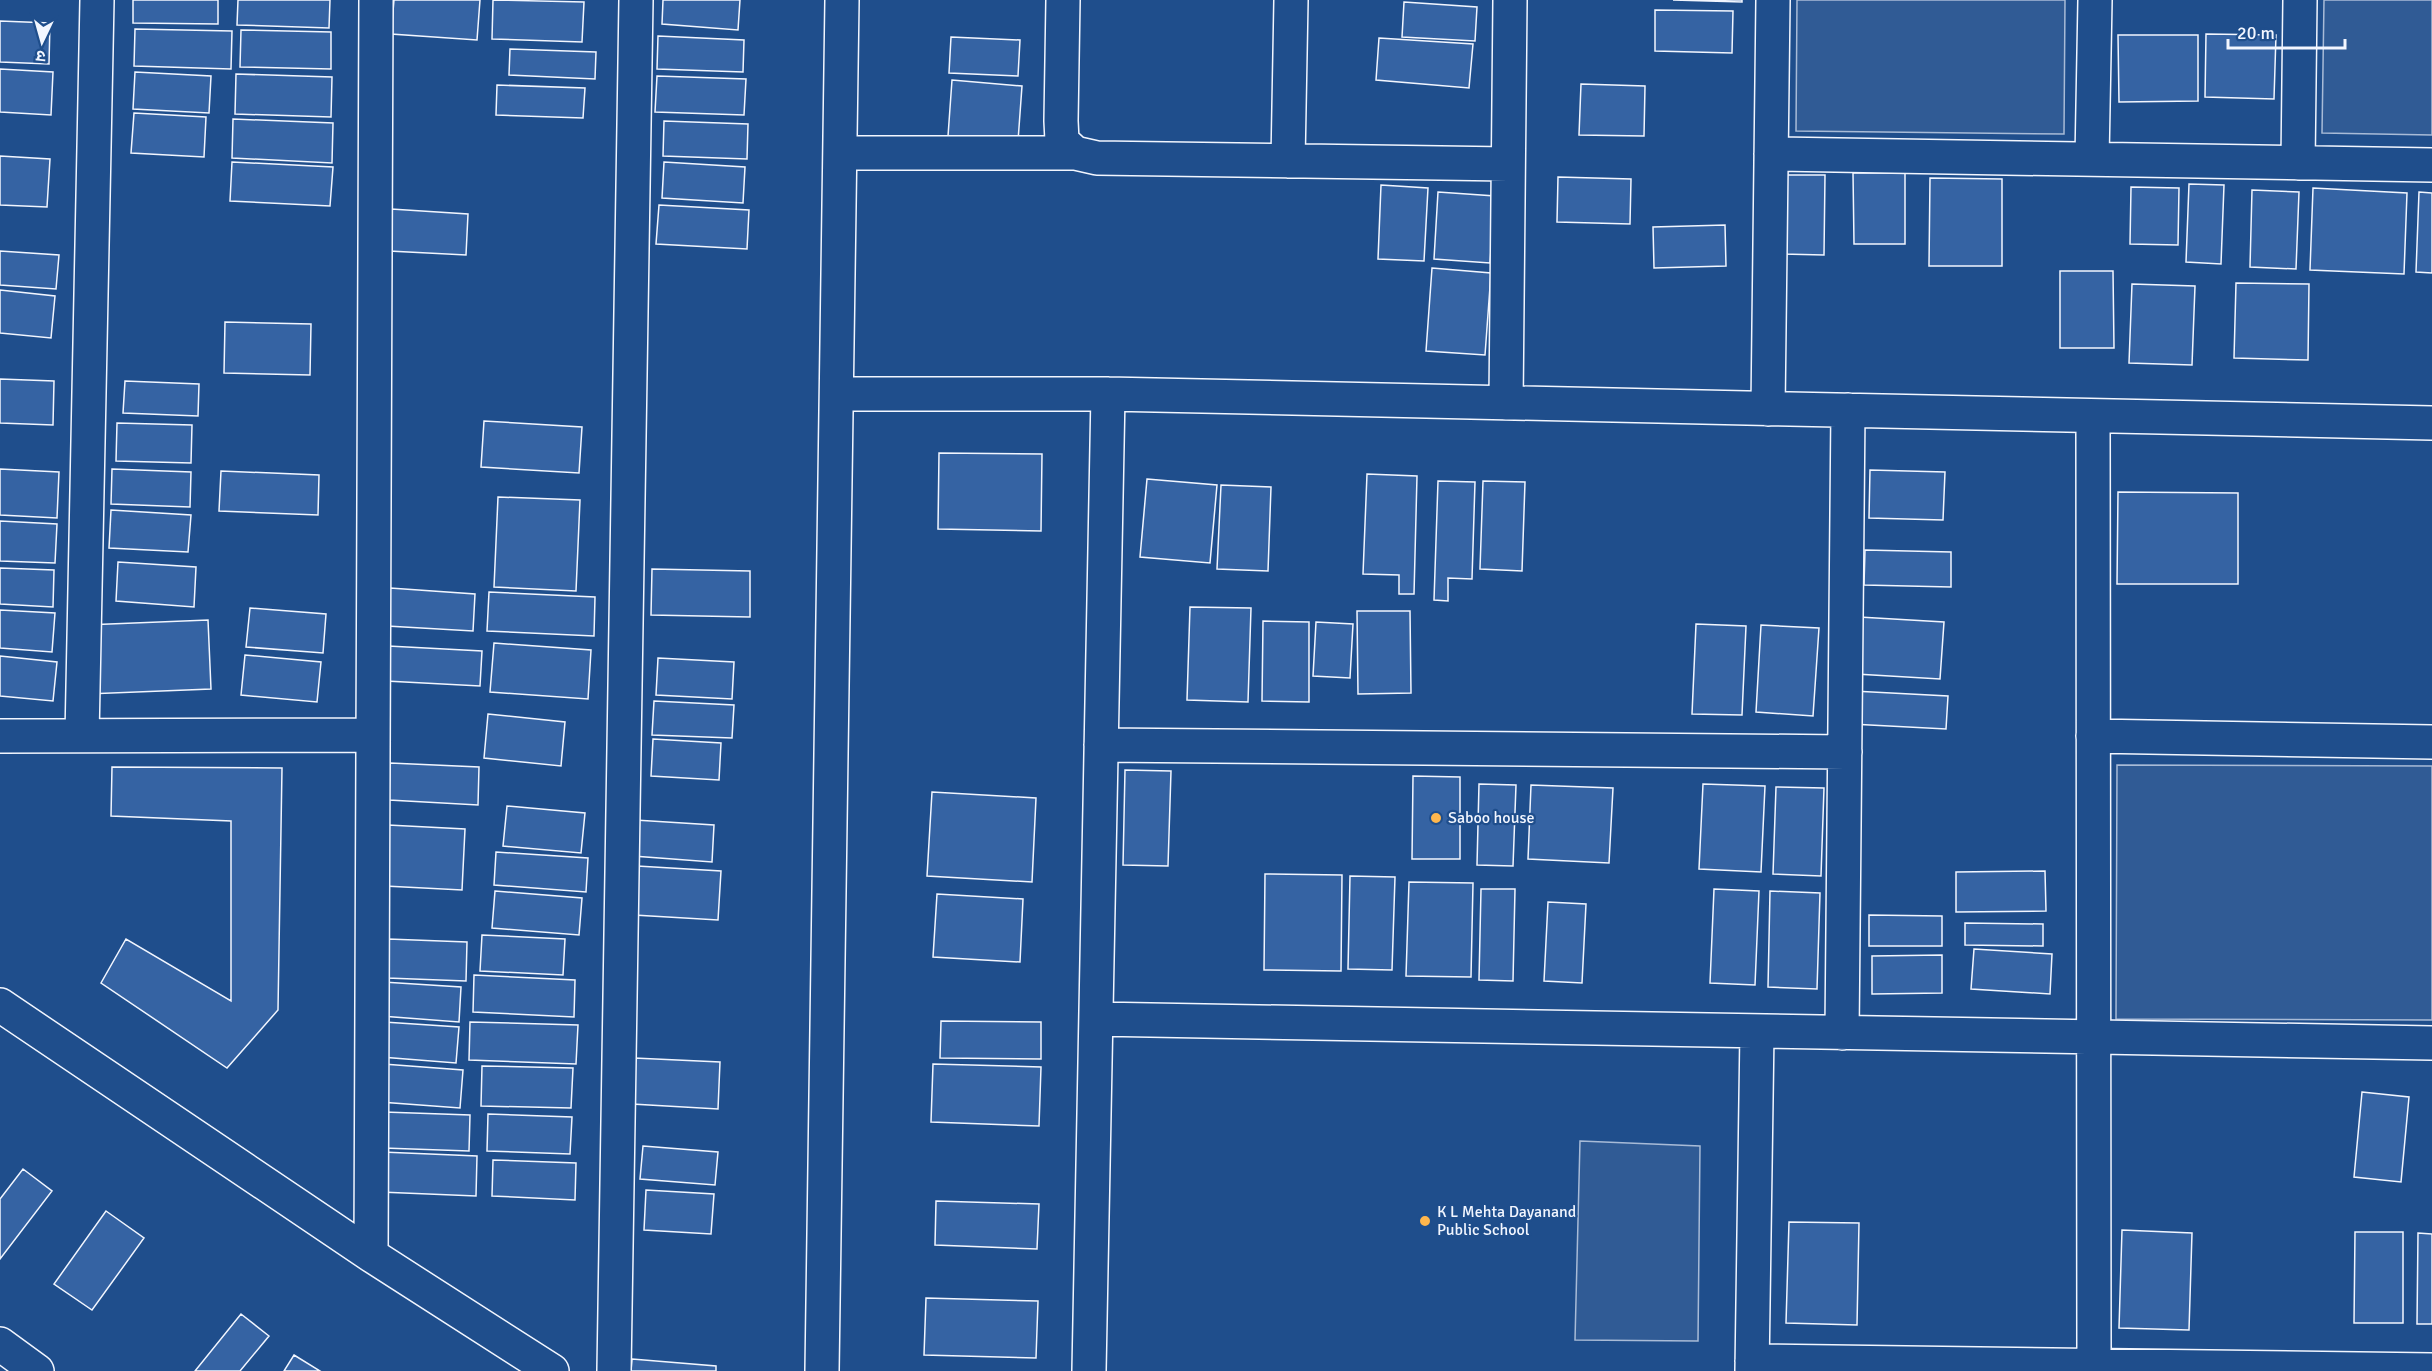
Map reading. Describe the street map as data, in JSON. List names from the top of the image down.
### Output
{
  "places": ["Saboo house", "K L Mehta Dayanand Public School"],
  "scale_bar": "20 m",
  "north": "bottom"
}
